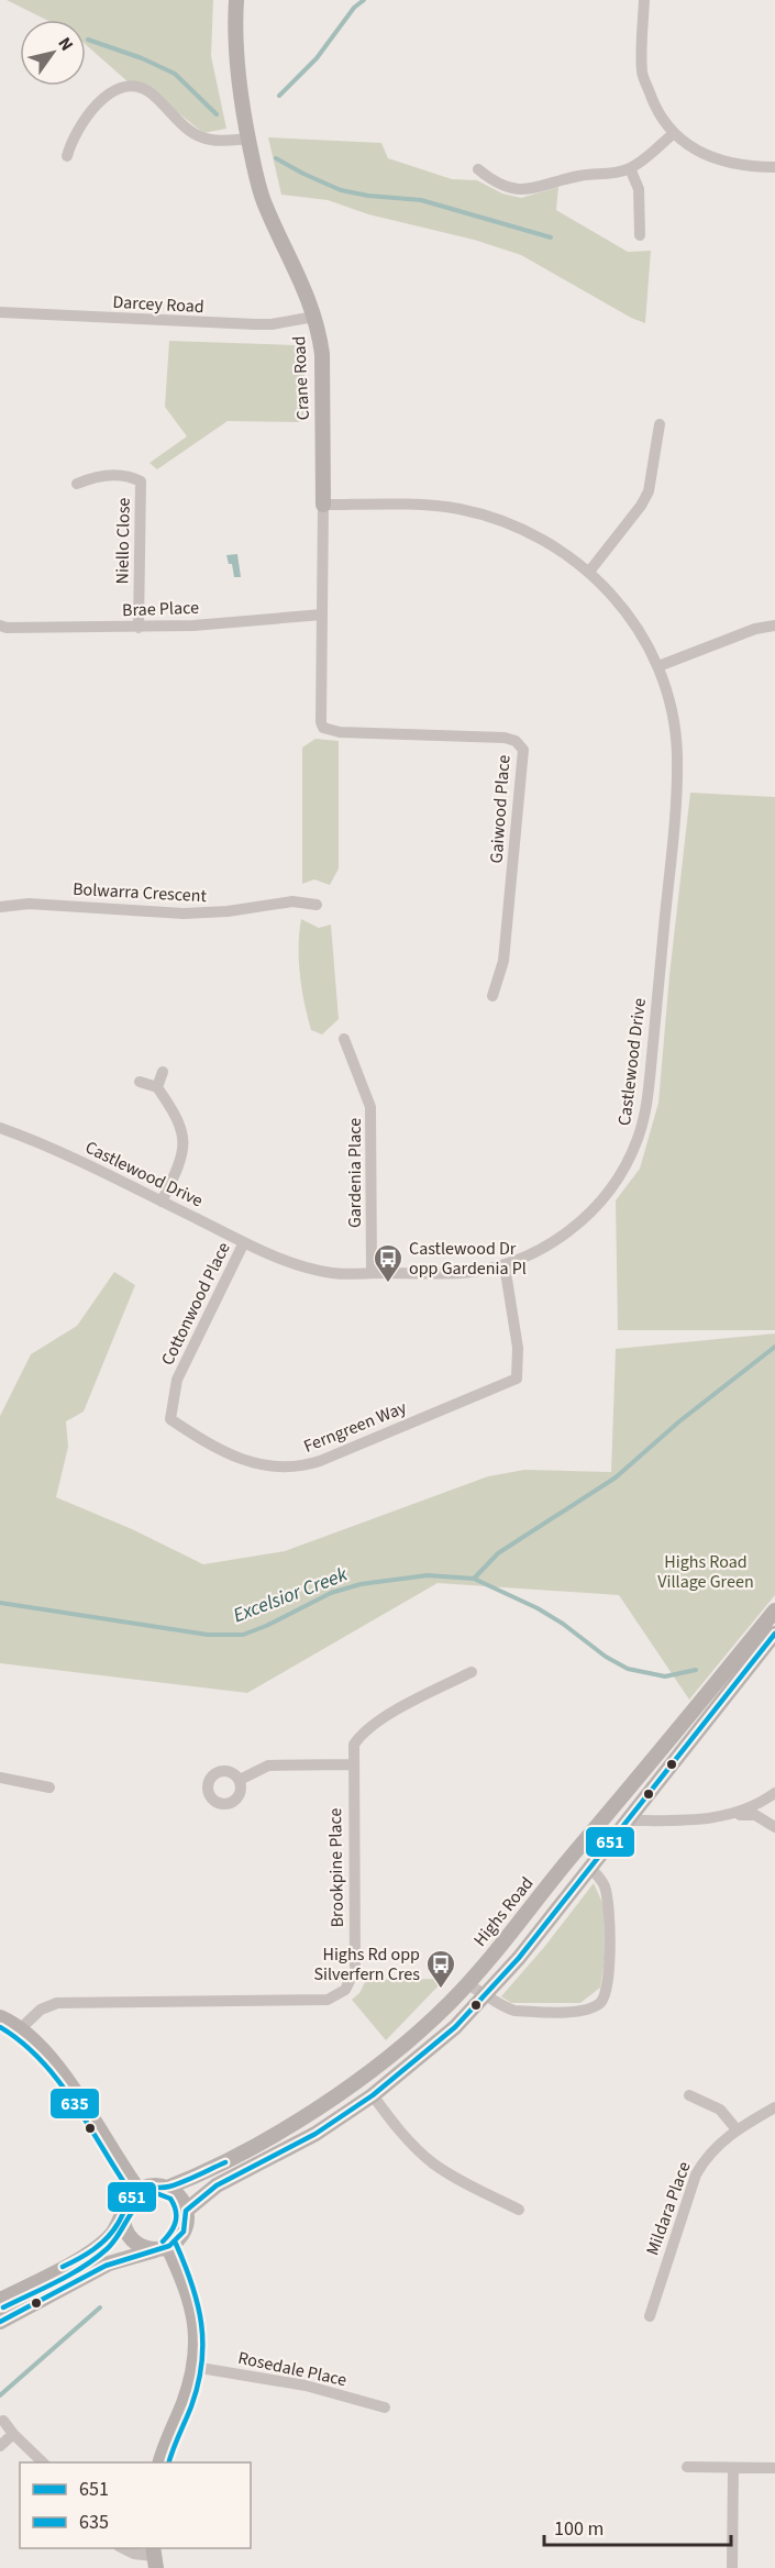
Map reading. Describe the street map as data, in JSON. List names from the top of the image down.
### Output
{
  "streets": {
    "street": [
      "Darcey Road",
      "Crane Road",
      "Niello Close",
      "Brae Place",
      "Gaiwood Place",
      "Bolwarra Crescent",
      "Castlewood Drive",
      "Gardenia Place",
      "Cottonwood Place",
      "Ferngreen Way",
      "Brookpine Place",
      "Highs Road",
      "Mildara Place",
      "Rosedale Place"
    ]
  },
  "crossings": [
    ["Darcey Road", "Crane Road"],
    ["Crane Road", "Brae Place"],
    ["Crane Road", "Gaiwood Place"],
    ["Crane Road", "Castlewood Drive"],
    ["Niello Close", "Brae Place"],
    ["Castlewood Drive", "Gardenia Place"],
    ["Castlewood Drive", "Cottonwood Place"],
    ["Castlewood Drive", "Ferngreen Way"],
    ["Cottonwood Place", "Ferngreen Way"]
  ],
  "water": ["Excelsior Creek"],
  "parks": ["Highs Road Village Green"],
  "places": {
    "bus stop": ["Castlewood Dr opp Gardenia Pl", "Highs Rd opp Silverfern Cres"]
  },
  "lines": ["transit line 651", "transit line 635"],
  "legend": ["651", "635"],
  "scale_bar": "100 m",
  "north": "top right"
}
